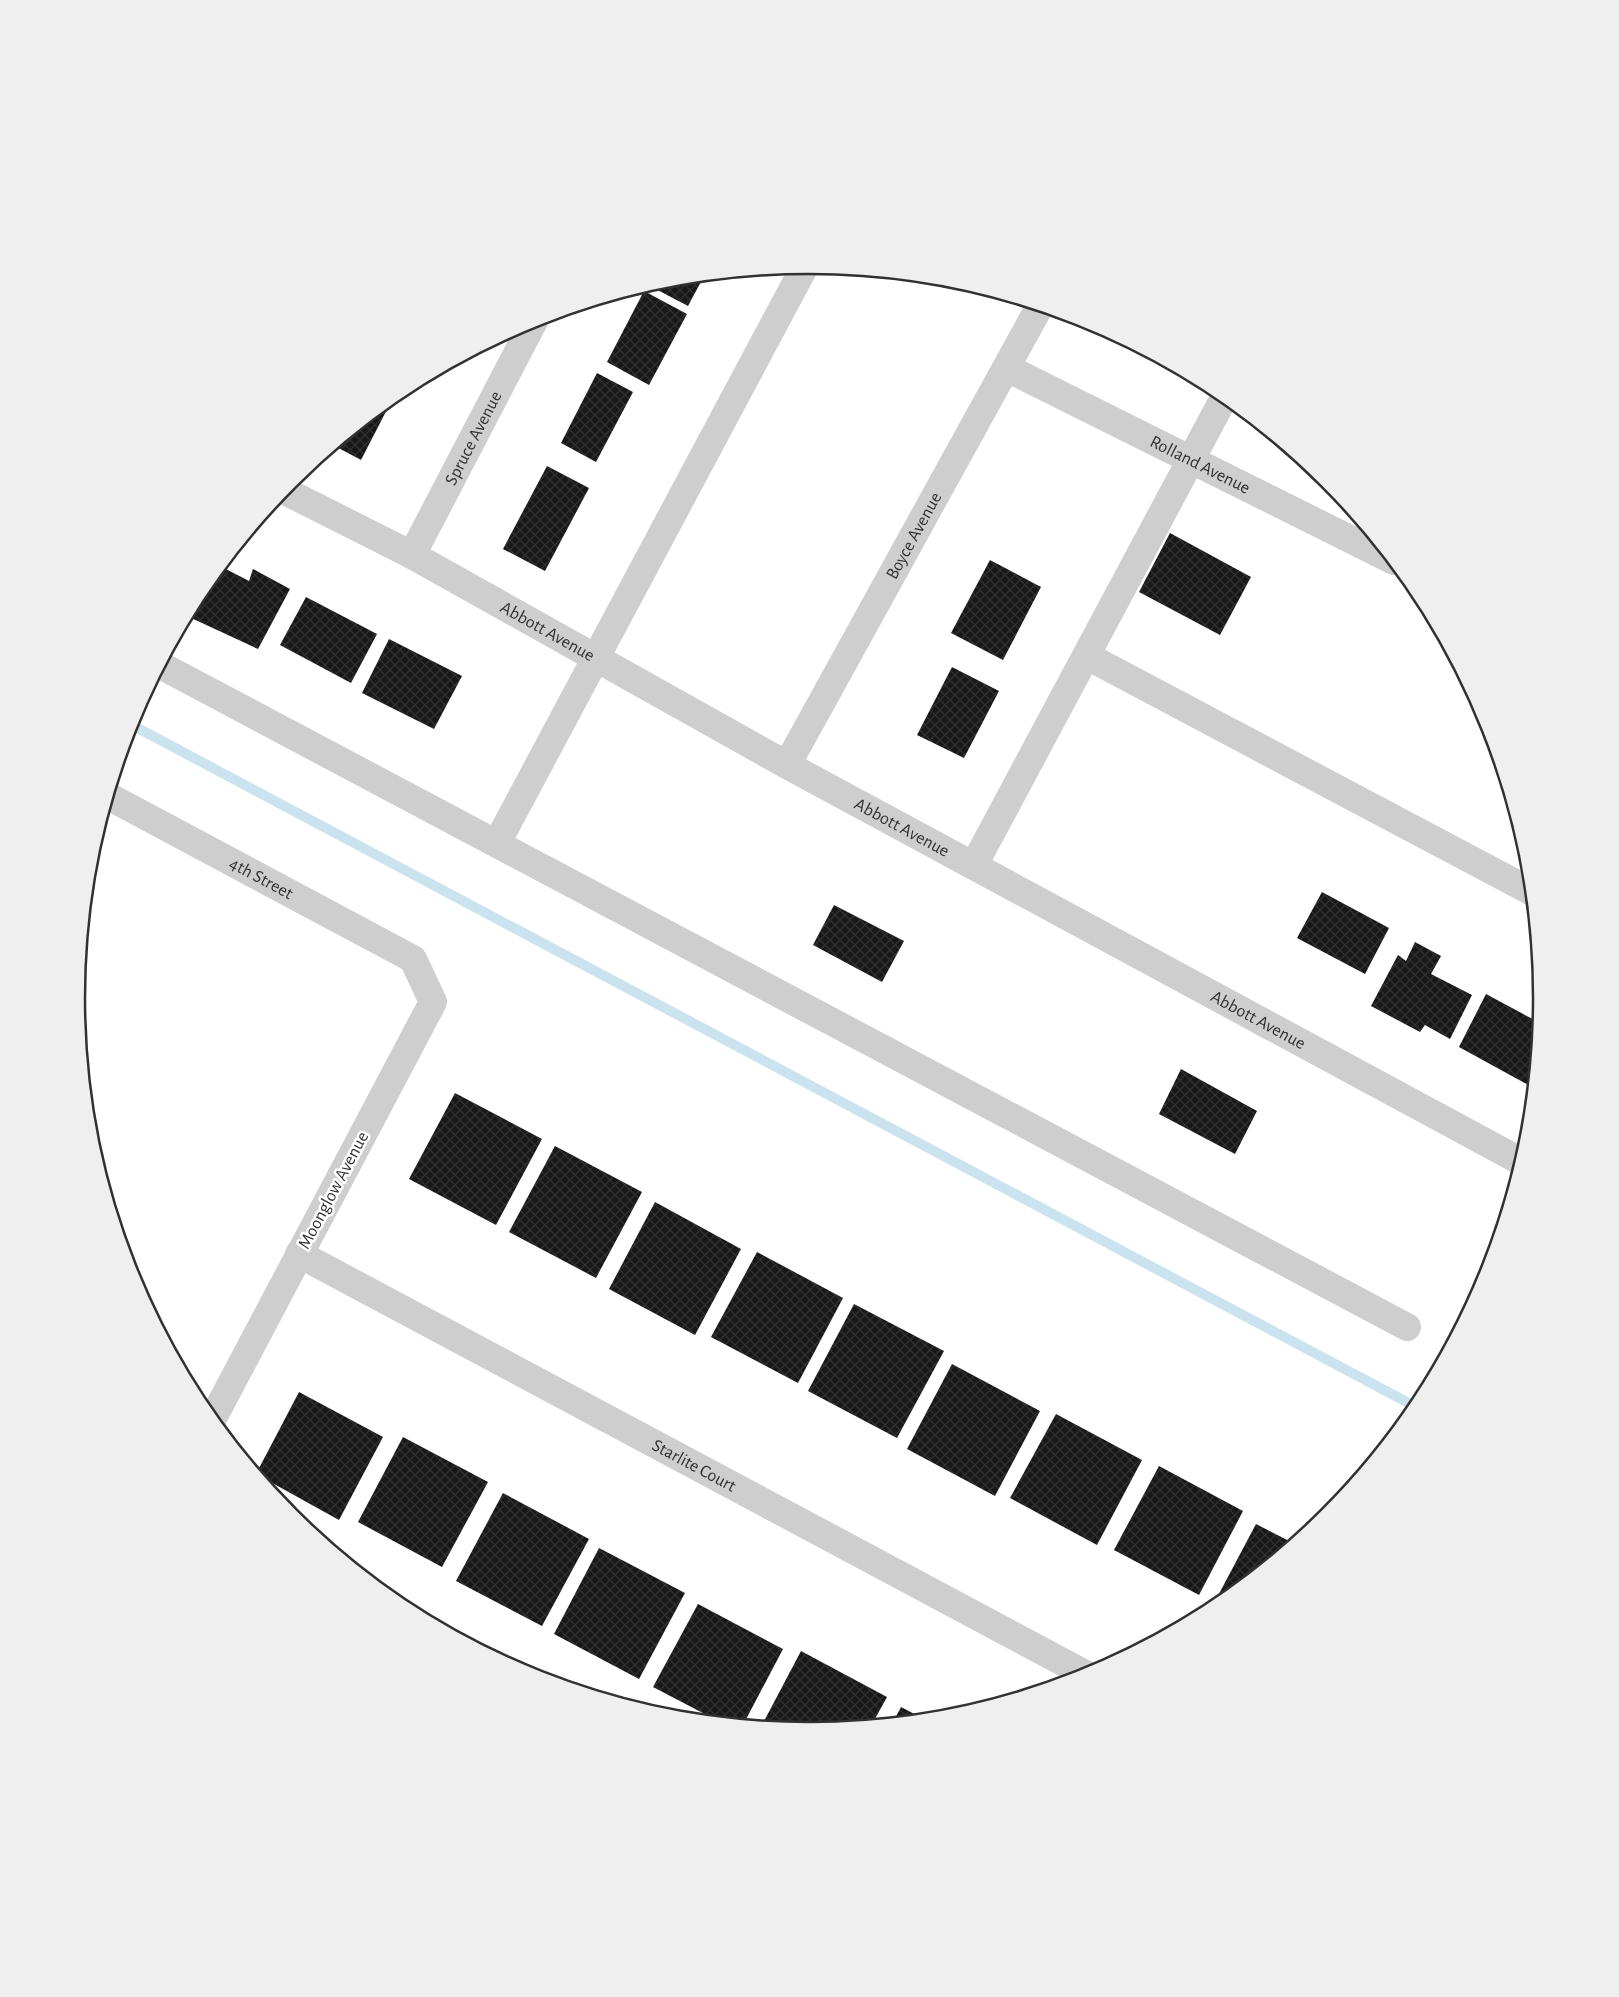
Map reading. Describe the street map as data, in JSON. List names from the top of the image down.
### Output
{
  "streets": {
    "street": [
      "Spruce Avenue",
      "Rolland Avenue",
      "Boyce Avenue",
      "Abbott Avenue",
      "4th Street",
      "Moonglow Avenue",
      "Starlite Court"
    ]
  },
  "crossings": [
    ["Spruce Avenue", "Abbott Avenue"],
    ["Rolland Avenue", "Boyce Avenue"],
    ["Boyce Avenue", "Abbott Avenue"],
    ["4th Street", "Moonglow Avenue"],
    ["Moonglow Avenue", "Starlite Court"]
  ]
}
